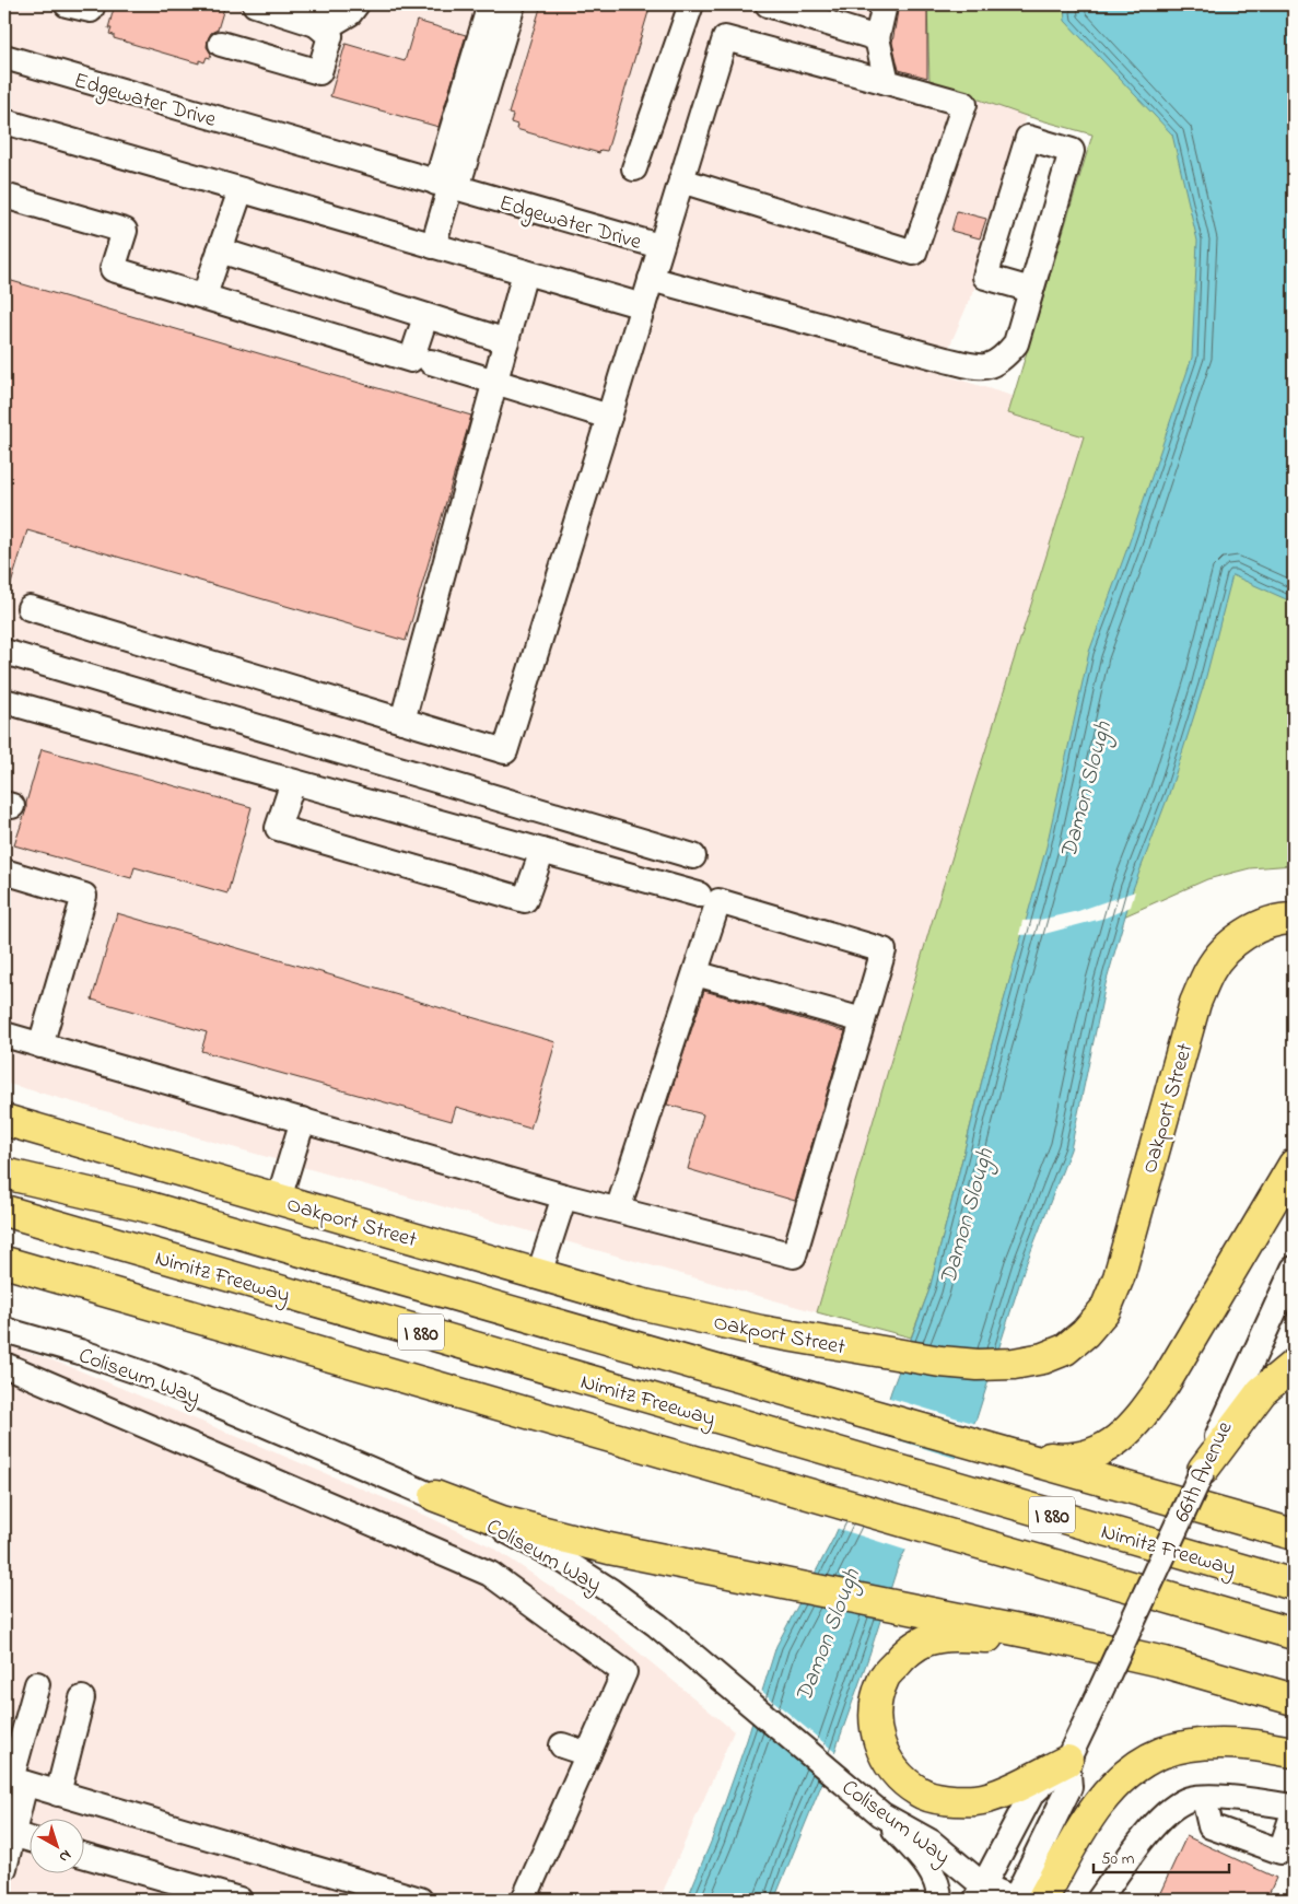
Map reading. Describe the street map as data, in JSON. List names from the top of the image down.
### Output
{
  "streets": {
    "main road": ["Oakport Street", "Nimitz Freeway", "I 880"],
    "street": ["Edgewater Drive", "Coliseum Way", "66th Avenue"]
  },
  "crossings": [
    ["Coliseum Way", "66th Avenue"]
  ],
  "water": ["Damon Slough"],
  "scale_bar": "50 m",
  "north": "bottom right"
}
